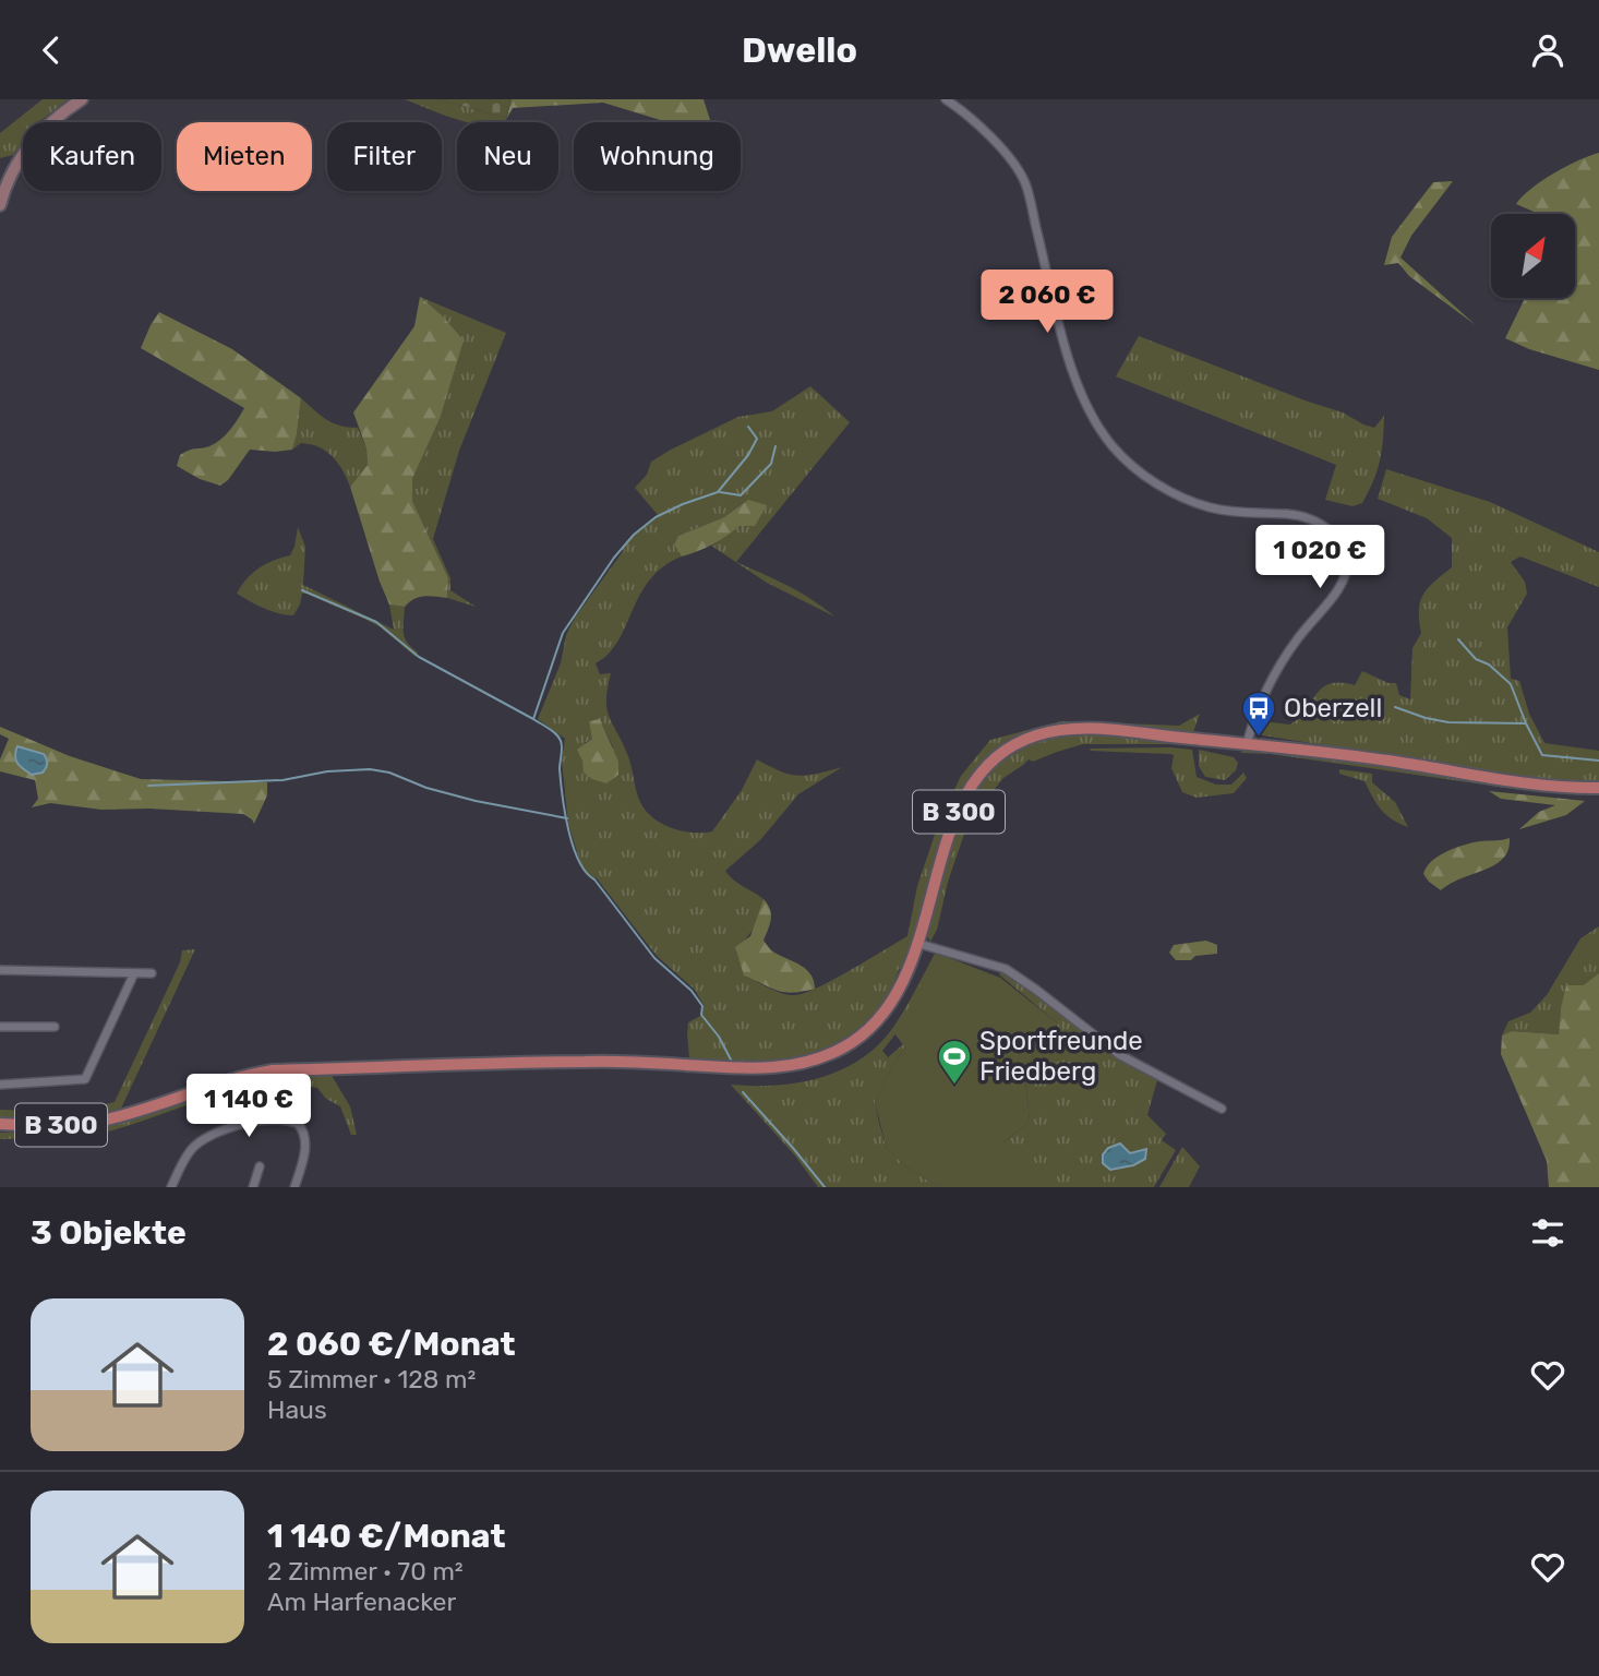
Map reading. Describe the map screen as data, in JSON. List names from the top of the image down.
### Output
{
  "streets": {
    "main road": ["B 300"]
  },
  "places": {
    "bus stop": ["Oberzell"],
    "sports": ["Sportfreunde Friedberg"]
  },
  "north": "top right",
  "page": {
    "header": "Dwello",
    "chip": [
      "Kaufen",
      "Mieten",
      "Filter",
      "Neu",
      "Wohnung"
    ],
    "price": ["2 060 €", "1 020 €", "1 140 €"],
    "heading": "3 Objekte",
    "list": [
      {
        "name": "2 060 €/Monat",
        "note": "5 Zimmer · 128 m² · Haus"
      },
      {
        "name": "1 140 €/Monat",
        "note": "2 Zimmer · 70 m² · Am Harfenacker"
      }
    ]
  }
}
